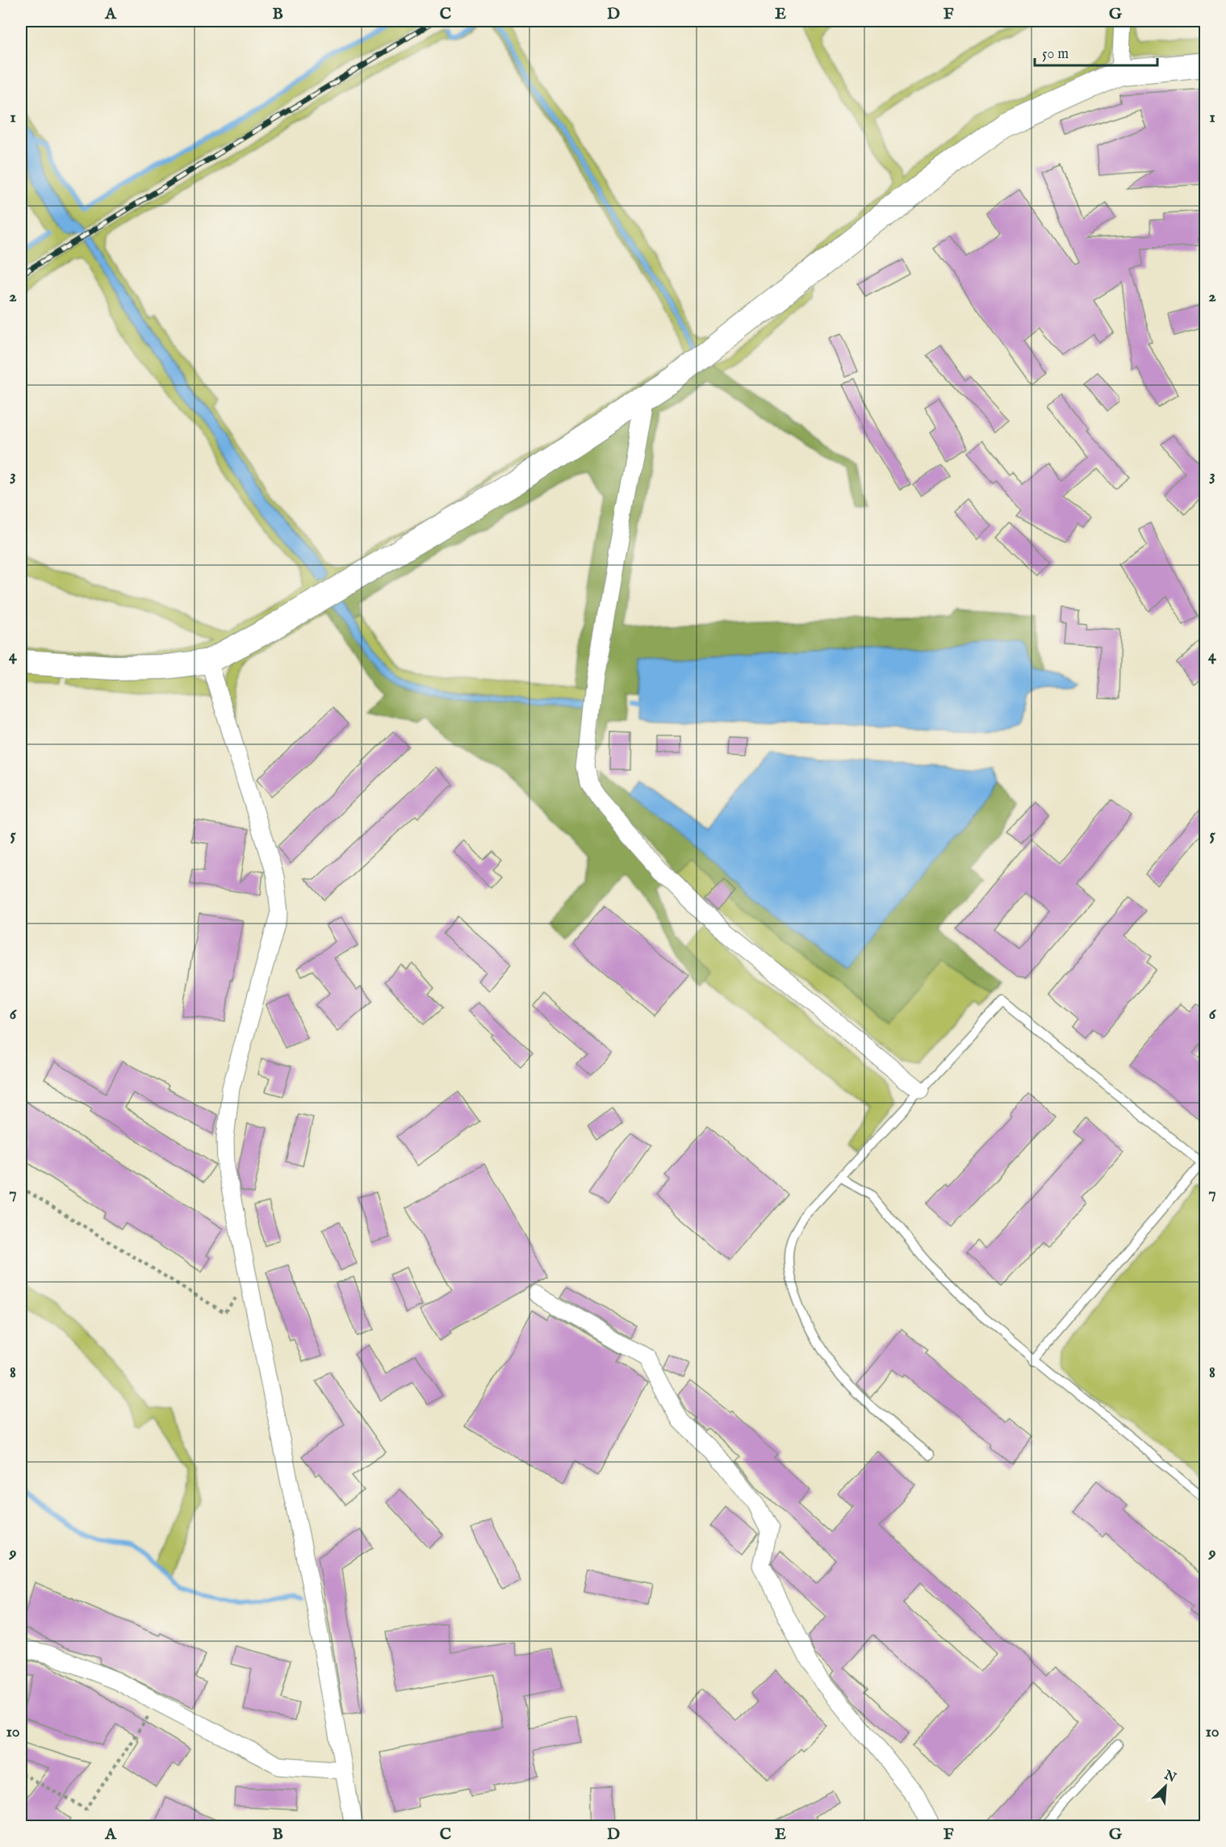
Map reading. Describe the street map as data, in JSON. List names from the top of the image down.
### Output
{
  "scale_bar": "50 m",
  "north": "top right",
  "grid": {
    "columns": [
      "A",
      "B",
      "C",
      "D",
      "E",
      "F",
      "G"
    ],
    "rows": [
      "1",
      "2",
      "3",
      "4",
      "5",
      "6",
      "7",
      "8",
      "9",
      "10"
    ]
  }
}
